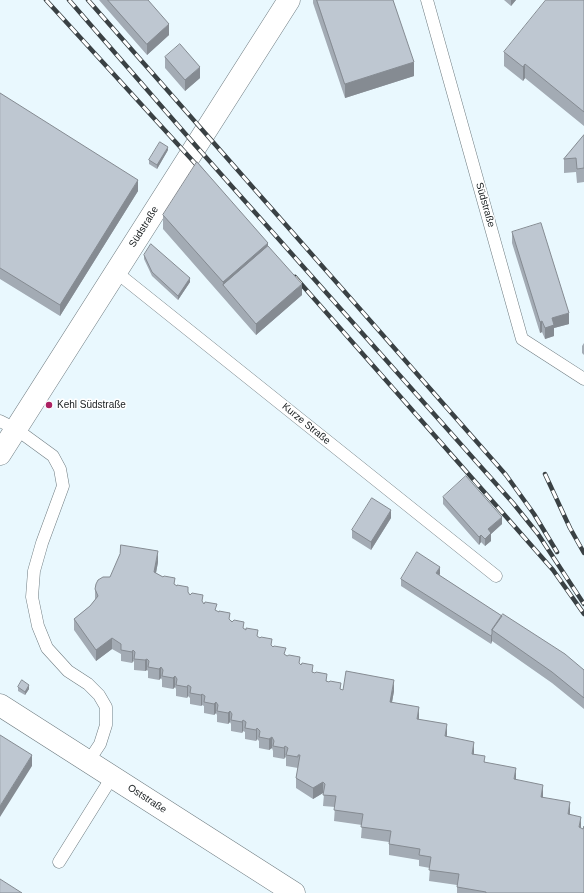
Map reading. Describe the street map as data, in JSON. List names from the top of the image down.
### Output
{
  "streets": {
    "street": ["Südstraße", "Oststraße"],
    "lane": ["Kurze Straße"]
  },
  "crossings": [
    ["Südstraße", "Kurze Straße"]
  ],
  "places": ["Kehl Südstraße"]
}
